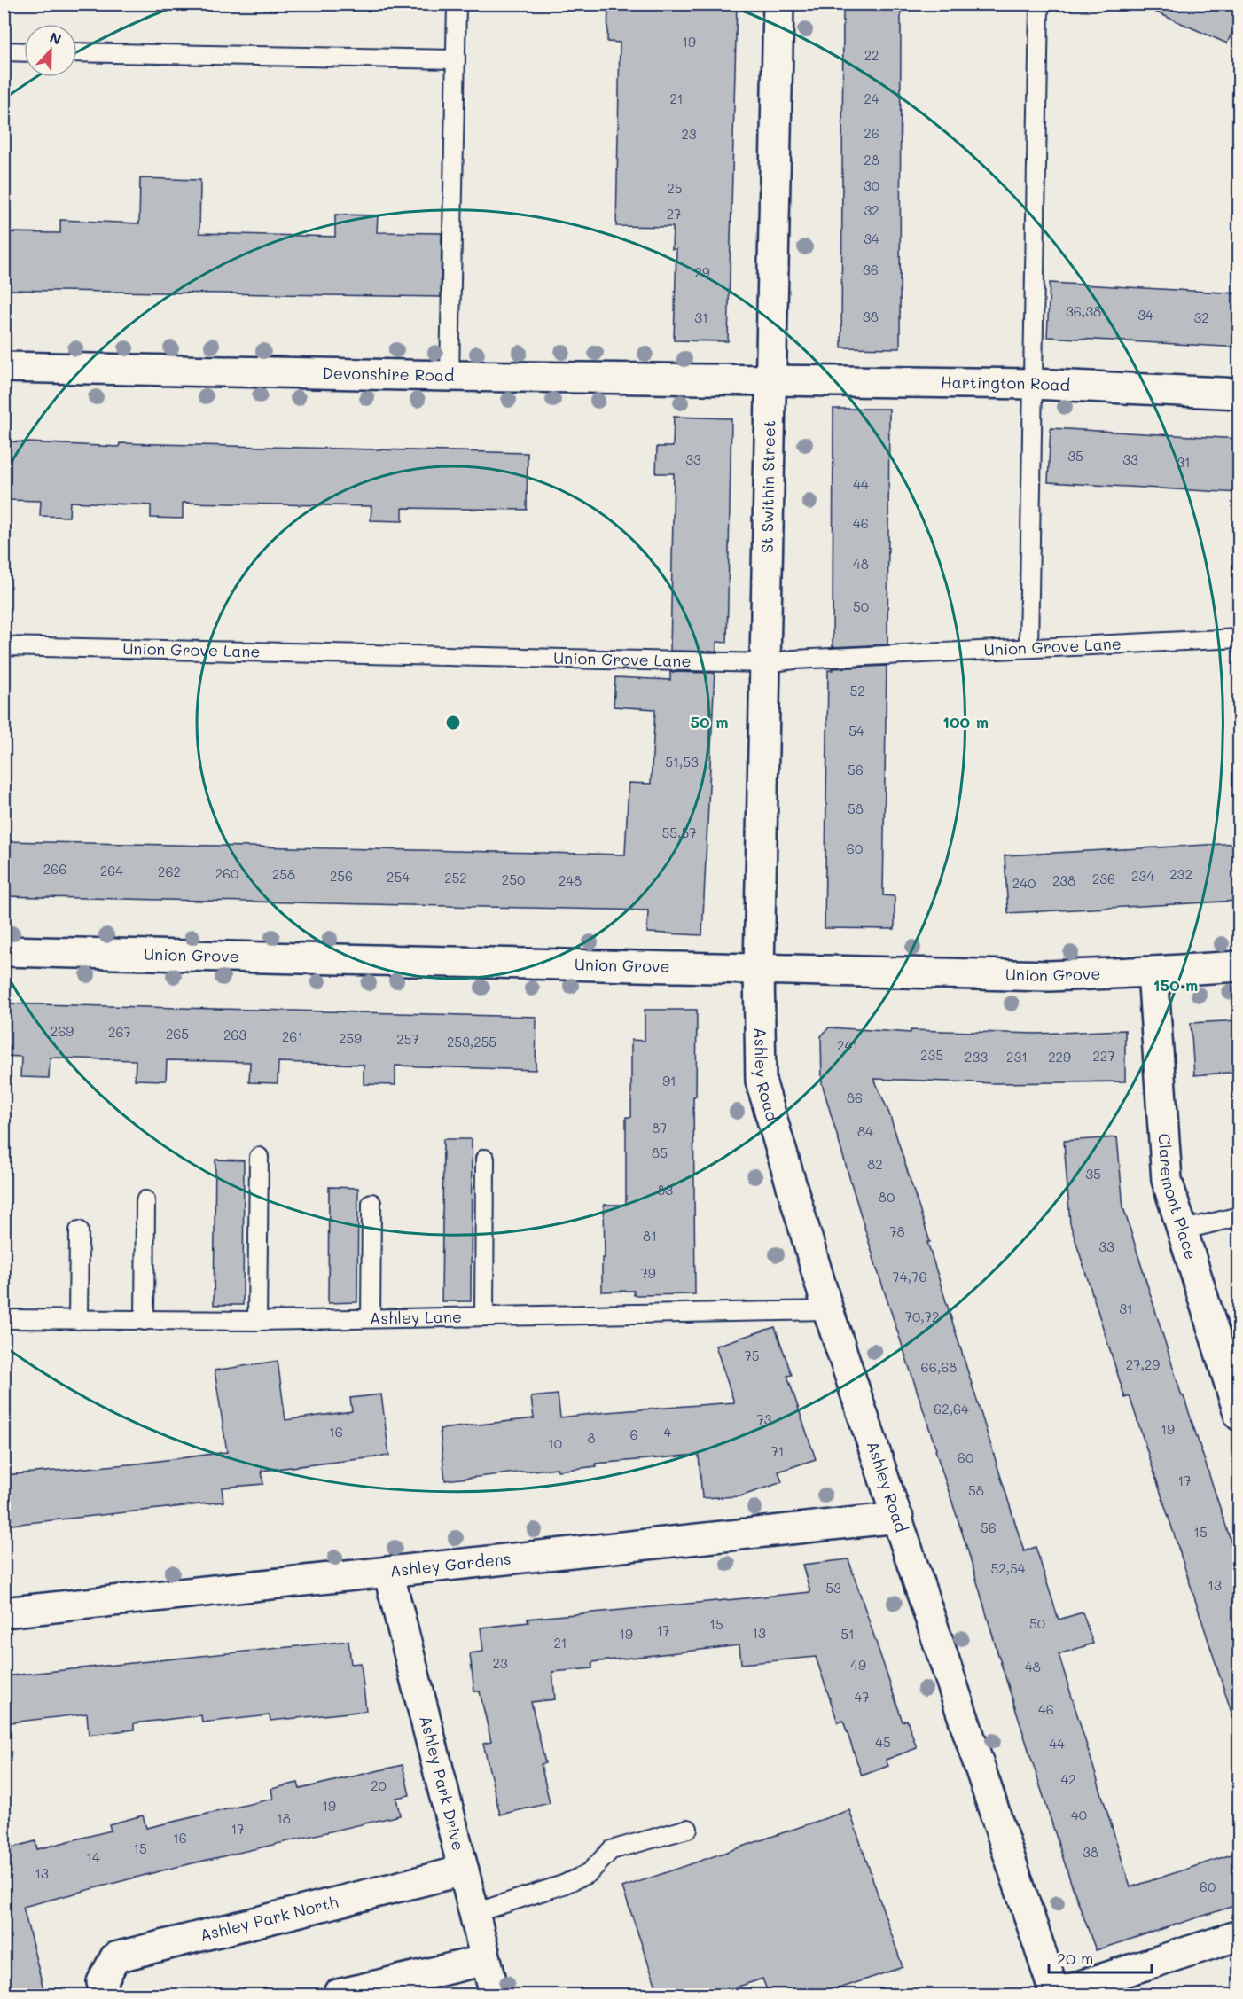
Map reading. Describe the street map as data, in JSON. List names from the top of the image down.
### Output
{
  "streets": {
    "street": [
      "Devonshire Road",
      "Hartington Road",
      "St Swithin Street",
      "Union Grove",
      "Ashley Road",
      "Claremont Place",
      "Ashley Gardens",
      "Ashley Park Drive",
      "Ashley Park North"
    ],
    "lane": ["Union Grove Lane", "Ashley Lane"]
  },
  "crossings": [
    ["Devonshire Road", "Hartington Road"],
    ["Devonshire Road", "St Swithin Street"],
    ["Hartington Road", "St Swithin Street"],
    ["St Swithin Street", "Union Grove Lane"],
    ["St Swithin Street", "Union Grove"],
    ["St Swithin Street", "Ashley Road"],
    ["Union Grove", "Ashley Road"],
    ["Union Grove", "Claremont Place"],
    ["Ashley Road", "Ashley Lane"],
    ["Ashley Road", "Ashley Gardens"],
    ["Ashley Gardens", "Ashley Park Drive"],
    ["Ashley Park Drive", "Ashley Park North"]
  ],
  "house_numbers": [
    "19",
    "22",
    "21",
    "24",
    "26",
    "23",
    "28",
    "30",
    "25",
    "32",
    "27",
    "34",
    "36",
    "29",
    "36,38",
    "34",
    "38",
    "31",
    "32",
    "35",
    "33",
    "33",
    "31",
    "44",
    "46",
    "48",
    "50",
    "52",
    "54",
    "51,53",
    "56",
    "58",
    "55,57",
    "60",
    "266",
    "264",
    "262",
    "260",
    "258",
    "232",
    "256",
    "234",
    "254",
    "252",
    "236",
    "250",
    "248",
    "238",
    "240",
    "269",
    "267",
    "265",
    "263",
    "261",
    "259",
    "257",
    "253,255",
    "241",
    "235",
    "227",
    "233",
    "231",
    "229",
    "91",
    "86",
    "87",
    "84",
    "85",
    "82",
    "35",
    "83",
    "80",
    "78",
    "81",
    "33",
    "79",
    "74,76",
    "31",
    "70,72",
    "75",
    "27,29",
    "66,68",
    "62,64",
    "73",
    "19",
    "16",
    "4",
    "6",
    "8",
    "10",
    "71",
    "60",
    "17",
    "58",
    "56",
    "15",
    "52,54",
    "13",
    "53",
    "50",
    "15",
    "17",
    "13",
    "19",
    "51",
    "21",
    "23",
    "49",
    "48",
    "47",
    "46",
    "45",
    "44",
    "42",
    "20",
    "19",
    "40",
    "18",
    "17",
    "16",
    "15",
    "38",
    "14",
    "13",
    "60"
  ],
  "scale_bar": "20 m",
  "north": "top",
  "rings": ["50 m", "100 m", "150 m"]
}
